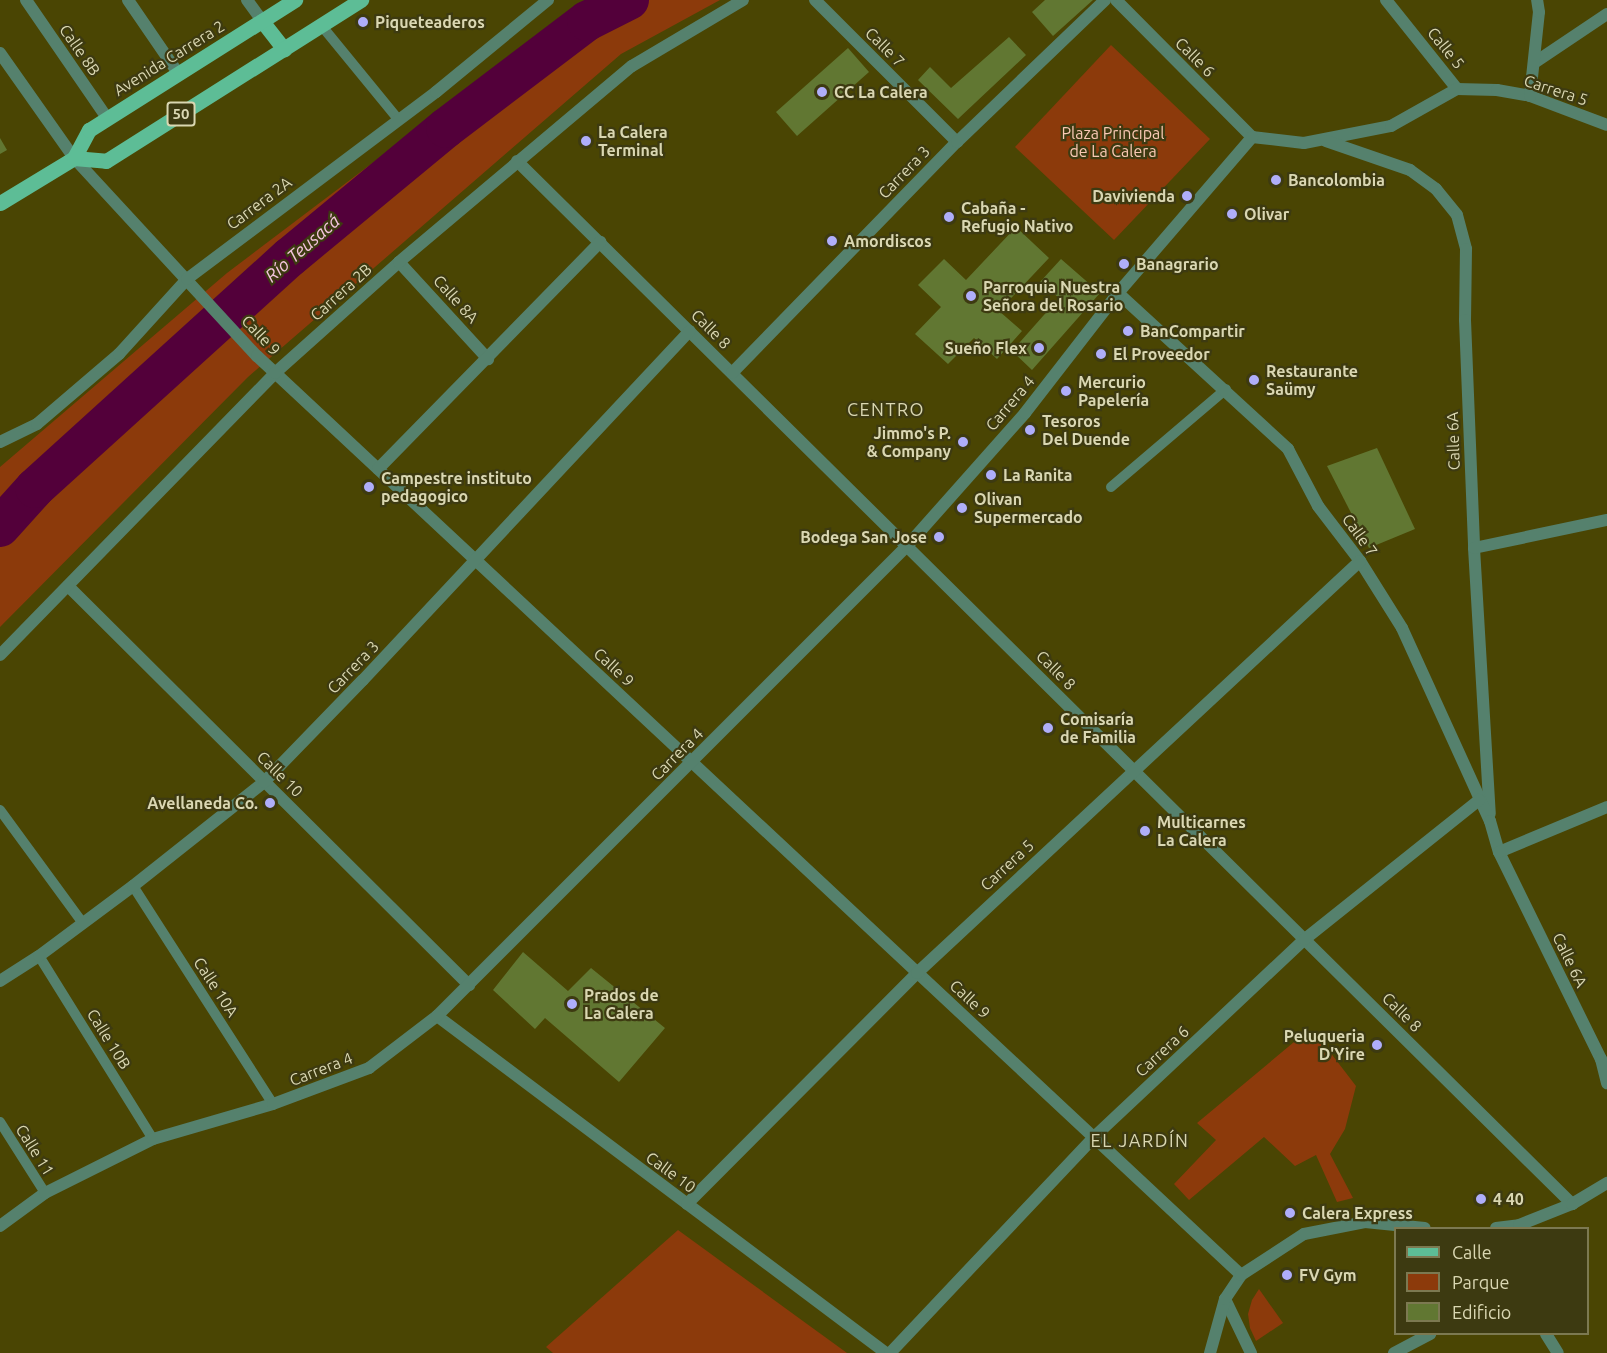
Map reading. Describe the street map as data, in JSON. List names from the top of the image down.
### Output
{
  "streets": {
    "main road": ["Avenida Carrera 2", "50"],
    "street": [
      "Calle 7",
      "Calle 5",
      "Calle 8B",
      "Calle 6",
      "Carrera 5",
      "Carrera 3",
      "Carrera 2A",
      "Carrera 2B",
      "Calle 8A",
      "Calle 8",
      "Calle 9",
      "Carrera 4",
      "Calle 6A",
      "Calle 10",
      "Carrera 6"
    ],
    "lane": ["Calle 10A", "Calle 10B", "Calle 11"]
  },
  "crossings": [
    ["Calle 7", "Carrera 5"],
    ["Calle 7", "Carrera 3"],
    ["Calle 7", "Carrera 4"],
    ["Calle 7", "Calle 6A"],
    ["Calle 7", "Carrera 6"],
    ["Calle 5", "Carrera 5"],
    ["Calle 8B", "Avenida Carrera 2"],
    ["Calle 6", "Carrera 4"],
    ["Avenida Carrera 2", "50"],
    ["Avenida Carrera 2", "Calle 9"],
    ["Carrera 5", "Calle 8"],
    ["Carrera 5", "Calle 9"],
    ["Carrera 5", "Calle 10"],
    ["50", "Calle 9"],
    ["Carrera 3", "Calle 8"],
    ["Carrera 3", "Calle 9"],
    ["Carrera 3", "Calle 10"],
    ["Carrera 3", "Calle 10A"],
    ["Carrera 3", "Calle 10B"],
    ["Carrera 2A", "Calle 9"],
    ["Carrera 2B", "Calle 8A"],
    ["Carrera 2B", "Calle 8"],
    ["Carrera 2B", "Calle 9"],
    ["Carrera 2B", "Calle 10"],
    ["Calle 8", "Carrera 4"],
    ["Calle 8", "Carrera 6"],
    ["Calle 9", "Carrera 4"],
    ["Calle 9", "Carrera 6"],
    ["Carrera 4", "Calle 10"],
    ["Carrera 4", "Calle 10A"],
    ["Carrera 4", "Calle 10B"],
    ["Carrera 4", "Calle 11"]
  ],
  "districts": ["CENTRO", "EL JARDÍN"],
  "water": ["Río Teusacá"],
  "parks": ["Plaza Principal de La Calera"],
  "places": [
    "Piqueteaderos",
    "CC La Calera",
    "La Calera Terminal",
    "Bancolombia",
    "Davivienda",
    "Olivar",
    "Cabaña - Refugio Nativo",
    "Amordiscos",
    "Banagrario",
    "Parroquia Nuestra Señora del Rosario",
    "BanCompartir",
    "Sueño Flex",
    "El Proveedor",
    "Restaurante Saümy",
    "Mercurio Papelería",
    "Tesoros Del Duende",
    "Jimmo's P. & Company",
    "La Ranita",
    "Campestre instituto pedagogico",
    "Olivan Supermercado",
    "Bodega San Jose",
    "Comisaría de Familia",
    "Avellaneda Co.",
    "Multicarnes La Calera",
    "Prados de La Calera",
    "Peluqueria D'Yire",
    "4 40",
    "Calera Express",
    "FV Gym"
  ],
  "legend": ["Calle", "Parque", "Edificio"]
}
